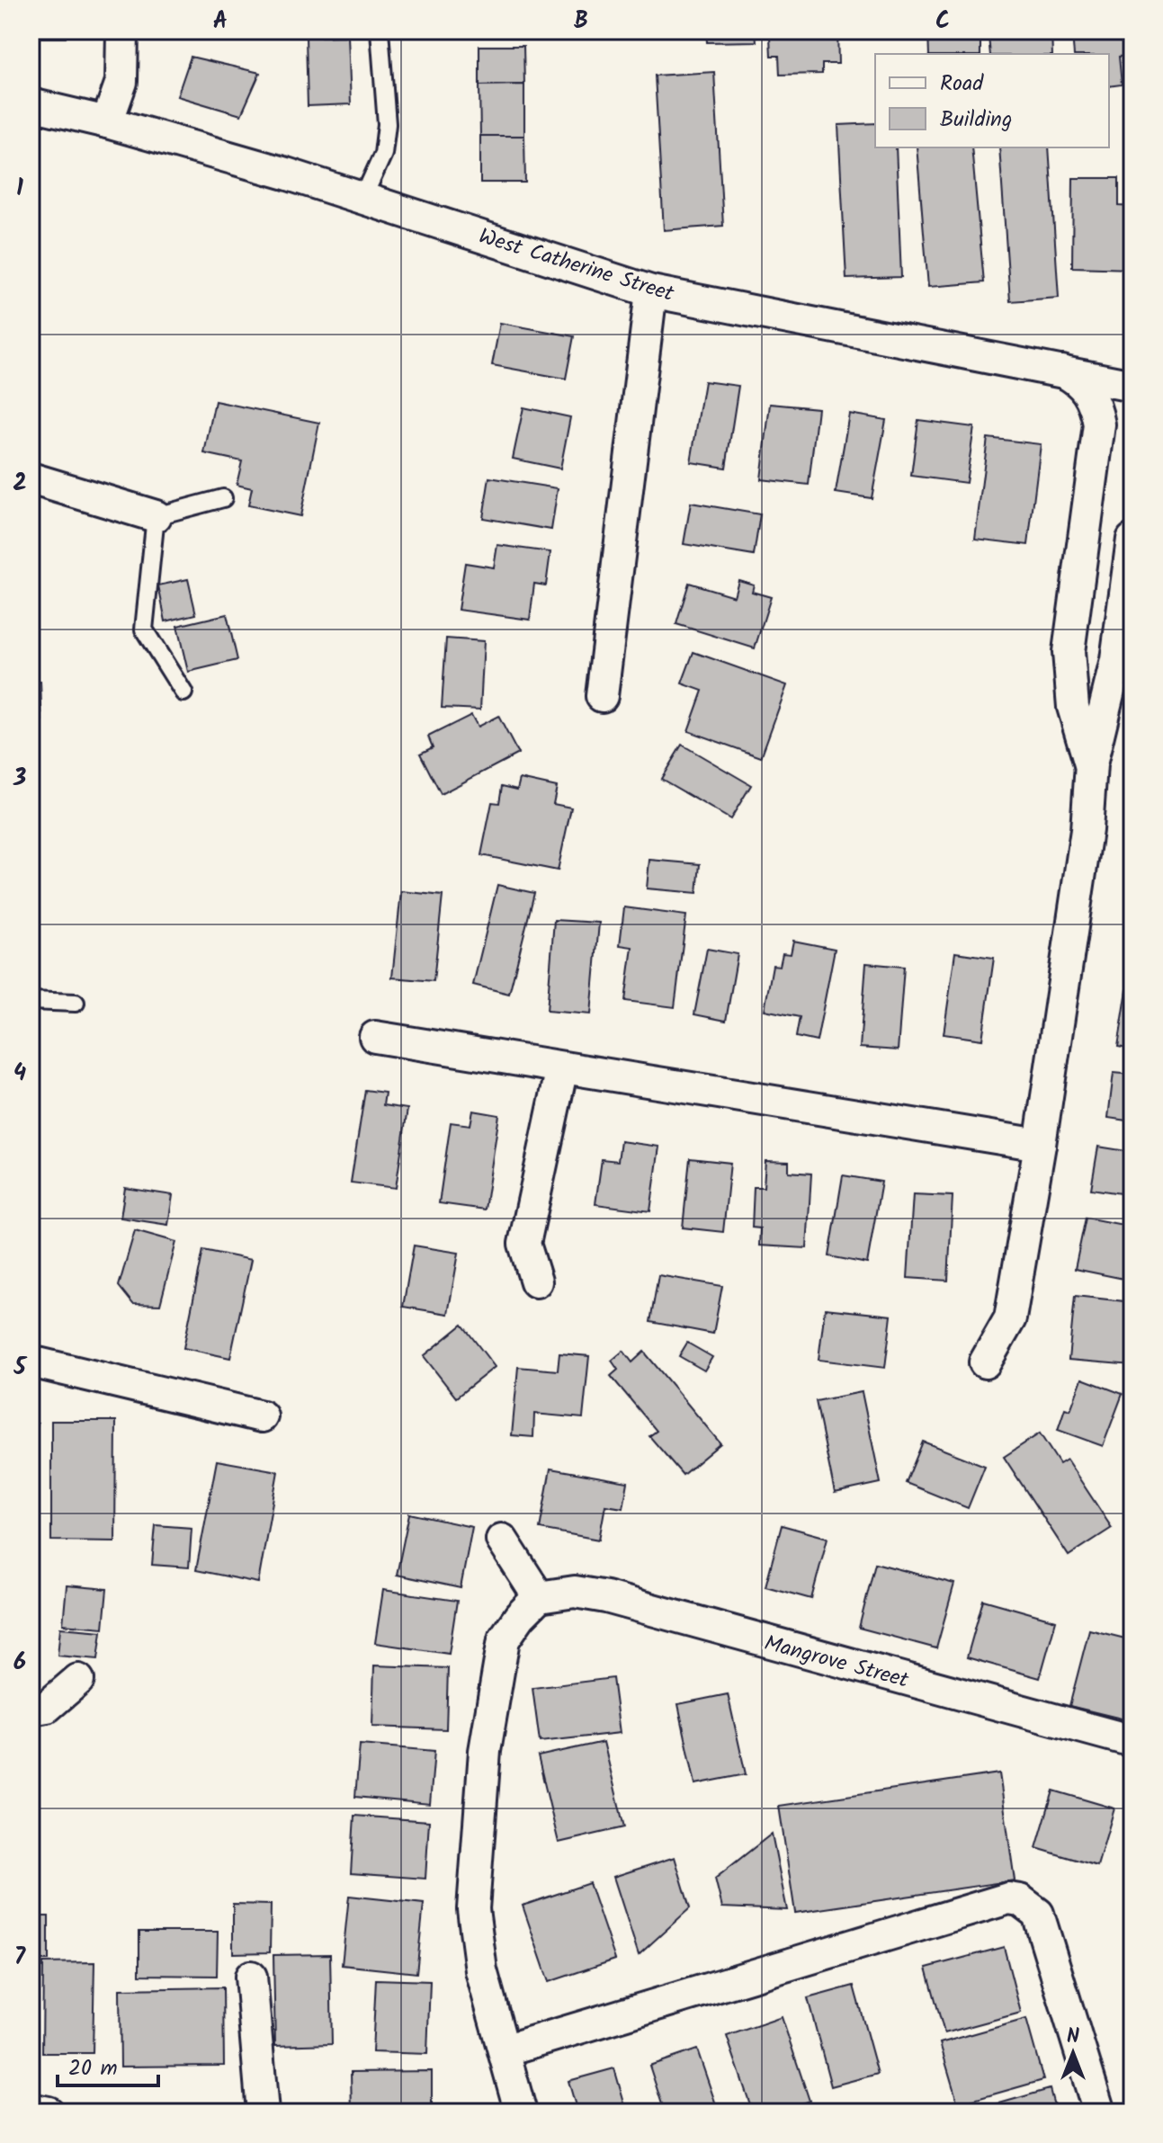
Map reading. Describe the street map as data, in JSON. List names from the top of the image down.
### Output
{
  "streets": {
    "street": ["West Catherine Street", "Mangrove Street"]
  },
  "legend": ["Road", "Building"],
  "scale_bar": "20 m",
  "north": "top",
  "grid": {
    "columns": ["A", "B", "C"],
    "rows": [
      "1",
      "2",
      "3",
      "4",
      "5",
      "6",
      "7"
    ]
  }
}
